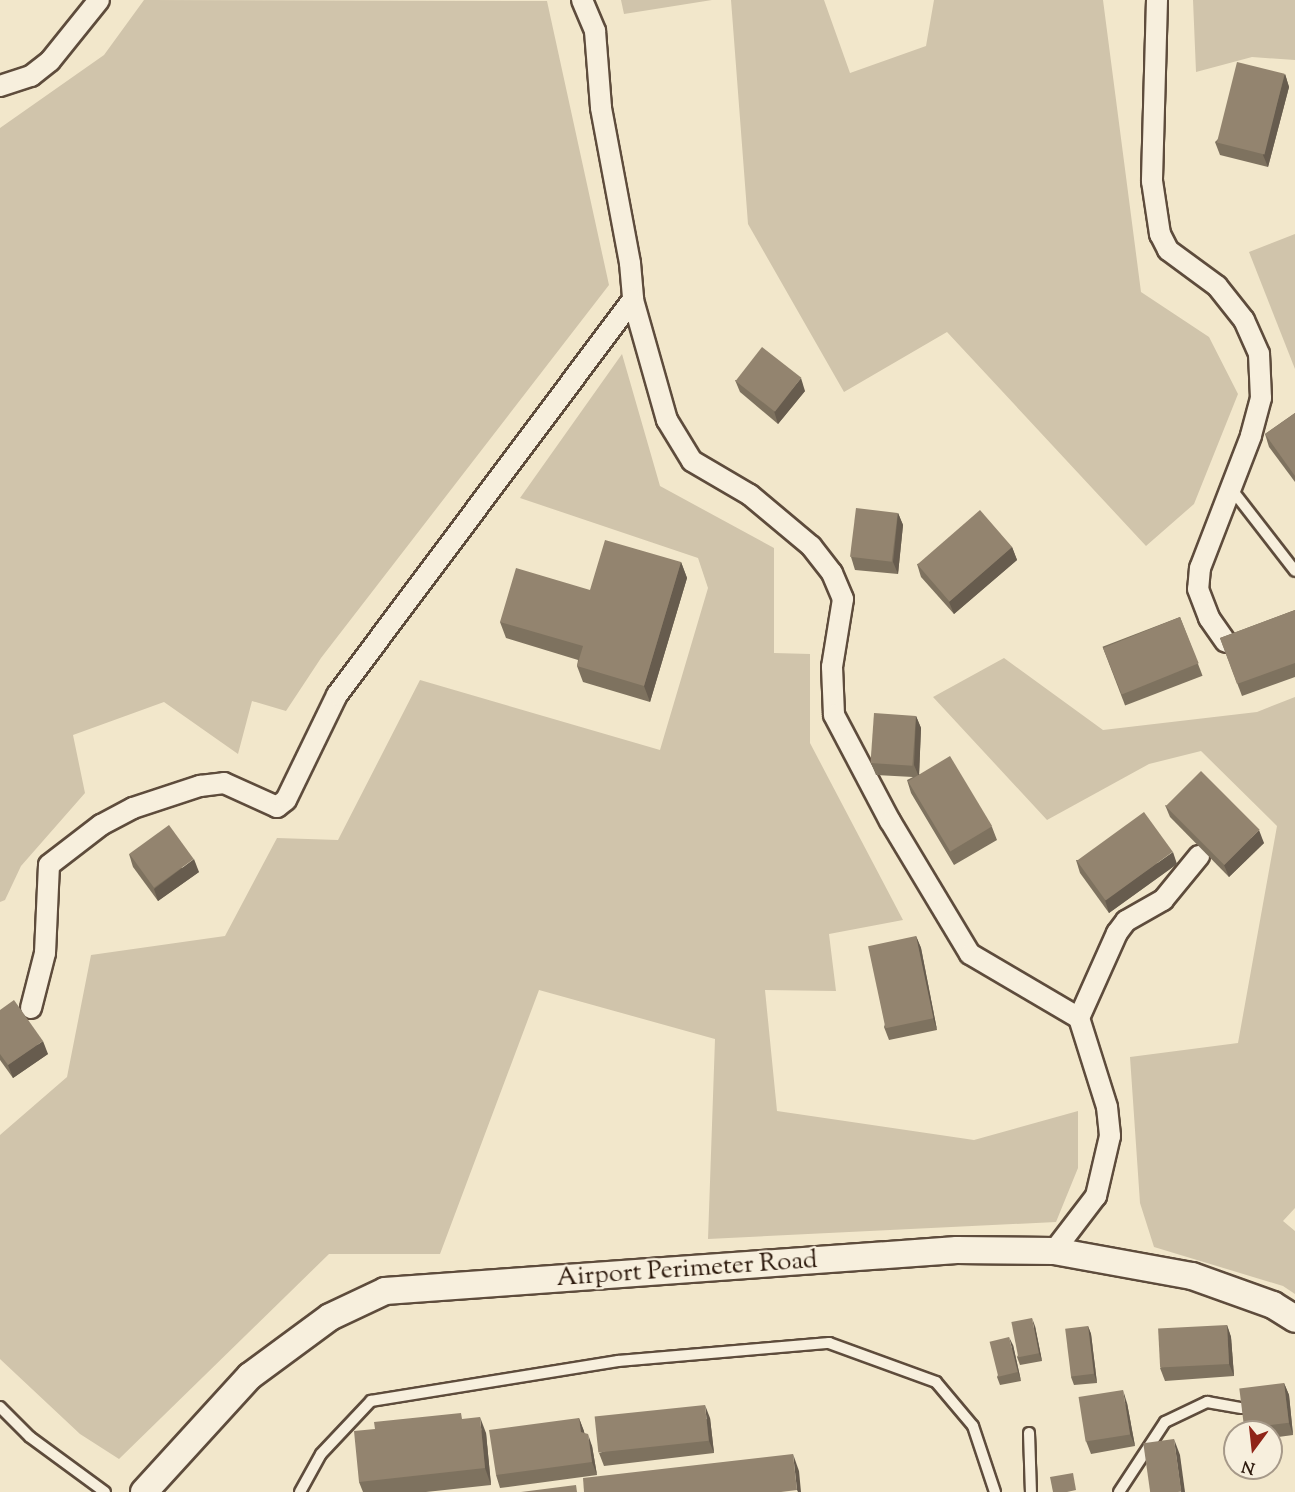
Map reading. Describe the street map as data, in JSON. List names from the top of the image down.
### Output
{
  "streets": {
    "street": ["Airport Perimeter Road"]
  },
  "north": "bottom"
}
